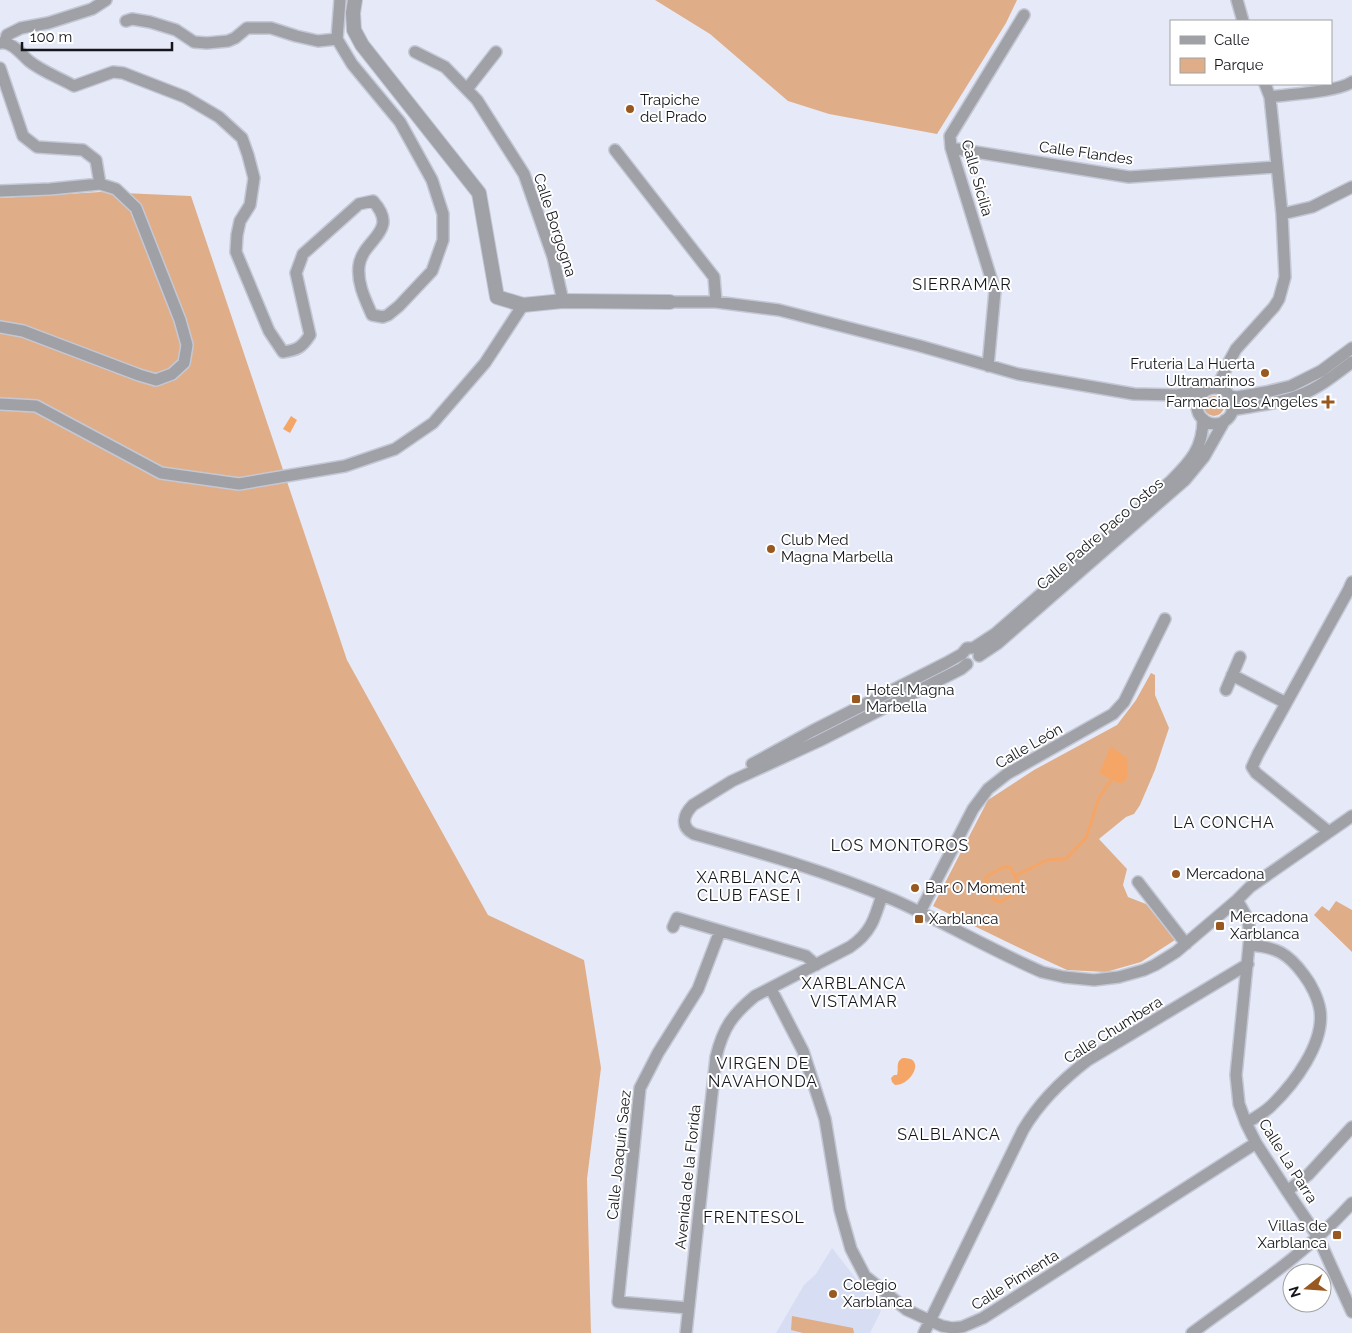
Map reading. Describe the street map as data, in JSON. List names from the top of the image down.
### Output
{
  "streets": {
    "street": [
      "Calle Flandes",
      "Calle Sicilia",
      "Calle Borgogna",
      "Calle Padre Paco Ostos",
      "Calle León",
      "Calle Chumbera",
      "Calle Joaquín Saez",
      "Calle La Parra",
      "Avenida de la Florida",
      "Calle Pimienta"
    ]
  },
  "crossings": [
    ["Calle Flandes", "Calle Sicilia"],
    ["Calle Chumbera", "Calle La Parra"],
    ["Calle Chumbera", "Calle Pimienta"],
    ["Calle Joaquín Saez", "Avenida de la Florida"],
    ["Calle La Parra", "Calle Pimienta"],
    ["Avenida de la Florida", "Calle Pimienta"]
  ],
  "districts": [
    "SIERRAMAR",
    "LA CONCHA",
    "LOS MONTOROS",
    "XARBLANCA CLUB FASE I",
    "XARBLANCA VISTAMAR",
    "VIRGEN DE NAVAHONDA",
    "SALBLANCA",
    "FRENTESOL"
  ],
  "places": {
    "other": [
      "Trapiche del Prado",
      "Fruteria La Huerta Ultramarinos",
      "Club Med Magna Marbella",
      "Mercadona",
      "Bar O Moment",
      "Colegio Xarblanca"
    ],
    "health": ["Farmacia Los Angeles"],
    "transit": [
      "Hotel Magna Marbella",
      "Xarblanca",
      "Mercadona Xarblanca",
      "Villas de Xarblanca"
    ]
  },
  "legend": ["Calle", "Parque"],
  "scale_bar": "100 m",
  "north": "left"
}
